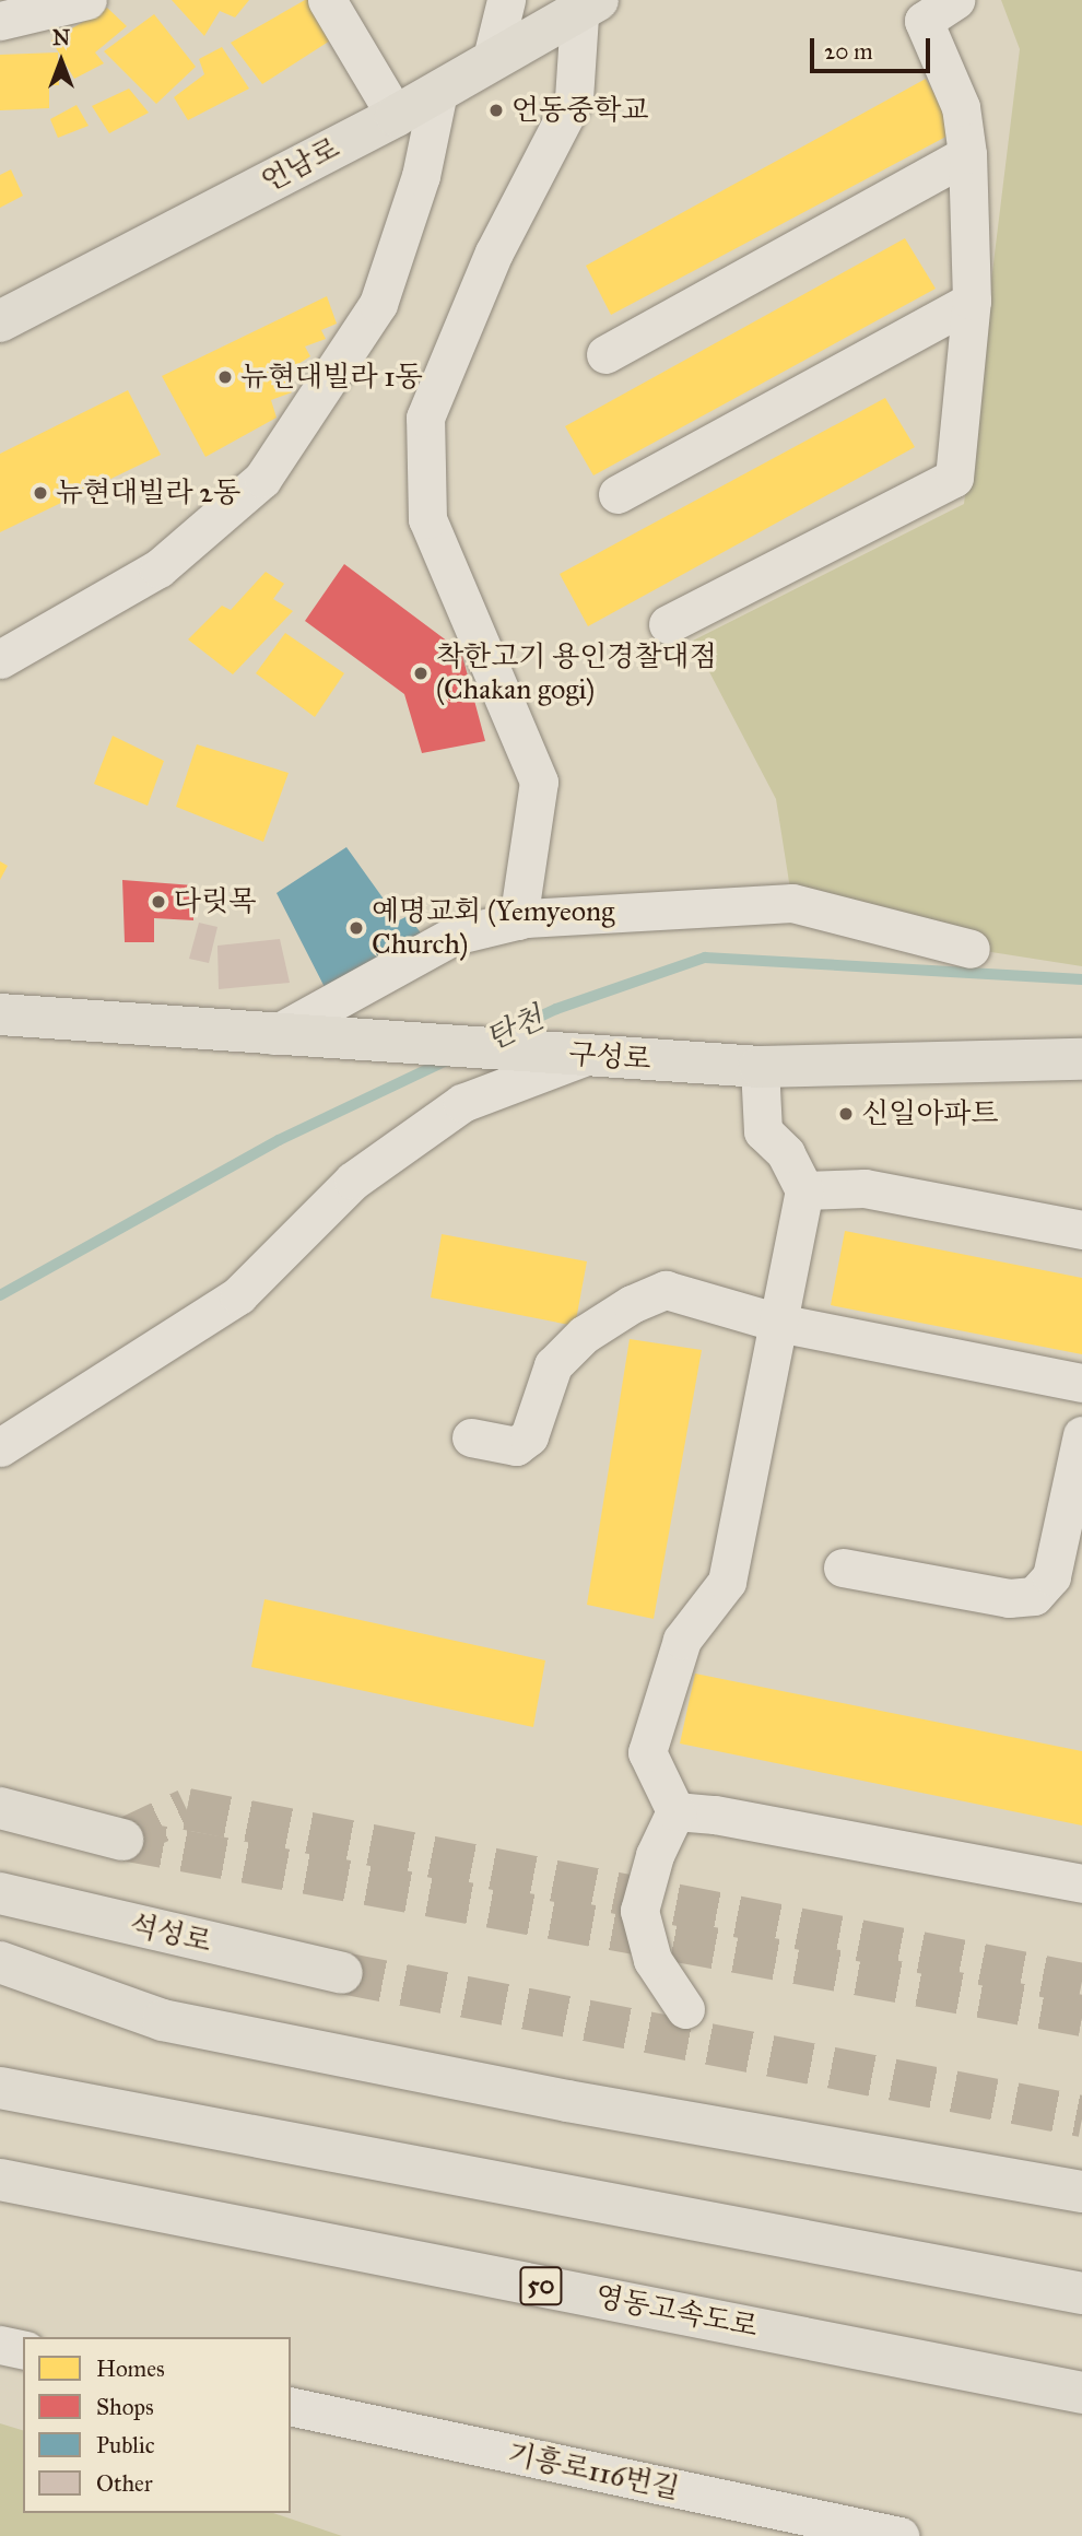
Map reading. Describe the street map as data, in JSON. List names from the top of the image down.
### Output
{
  "streets": {
    "main road": [
      "언남로",
      "구성로",
      "석성로",
      "50",
      "영동고속도로"
    ],
    "street": ["기흥로116번길"]
  },
  "water": ["탄천"],
  "places": [
    "언동중학교",
    "뉴현대빌라 1동",
    "뉴현대빌라 2동",
    "착한고기 용인경찰대점 (Chakan gogi)",
    "다릿목",
    "예명교회 (Yemyeong Church)",
    "신일아파트"
  ],
  "legend": [
    "Homes",
    "Shops",
    "Public",
    "Other"
  ],
  "scale_bar": "20 m",
  "north": "top"
}
